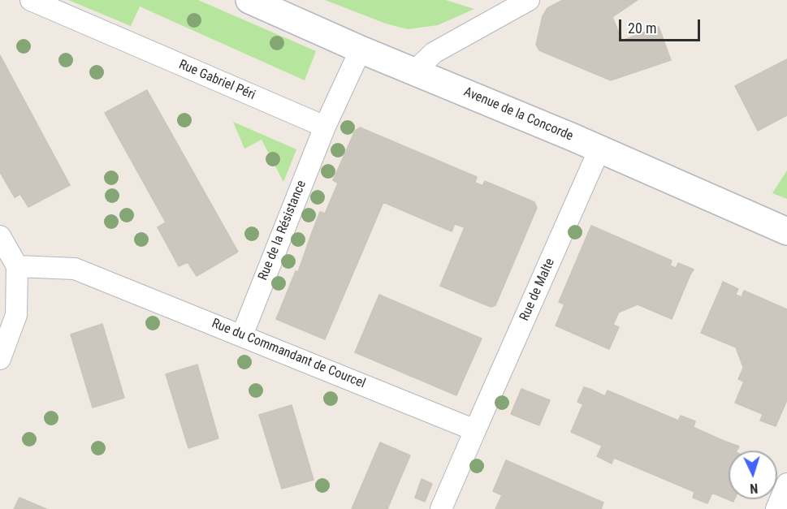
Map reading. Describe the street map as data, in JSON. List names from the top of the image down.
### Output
{
  "streets": {
    "street": [
      "Rue Gabriel Péri",
      "Avenue de la Concorde",
      "Rue de la Résistance",
      "Rue de Malte",
      "Rue du Commandant de Courcel"
    ]
  },
  "crossings": [
    ["Rue Gabriel Péri", "Rue de la Résistance"],
    ["Avenue de la Concorde", "Rue de Malte"],
    ["Rue de la Résistance", "Rue du Commandant de Courcel"],
    ["Rue de Malte", "Rue du Commandant de Courcel"]
  ],
  "scale_bar": "20 m",
  "north": "bottom"
}
